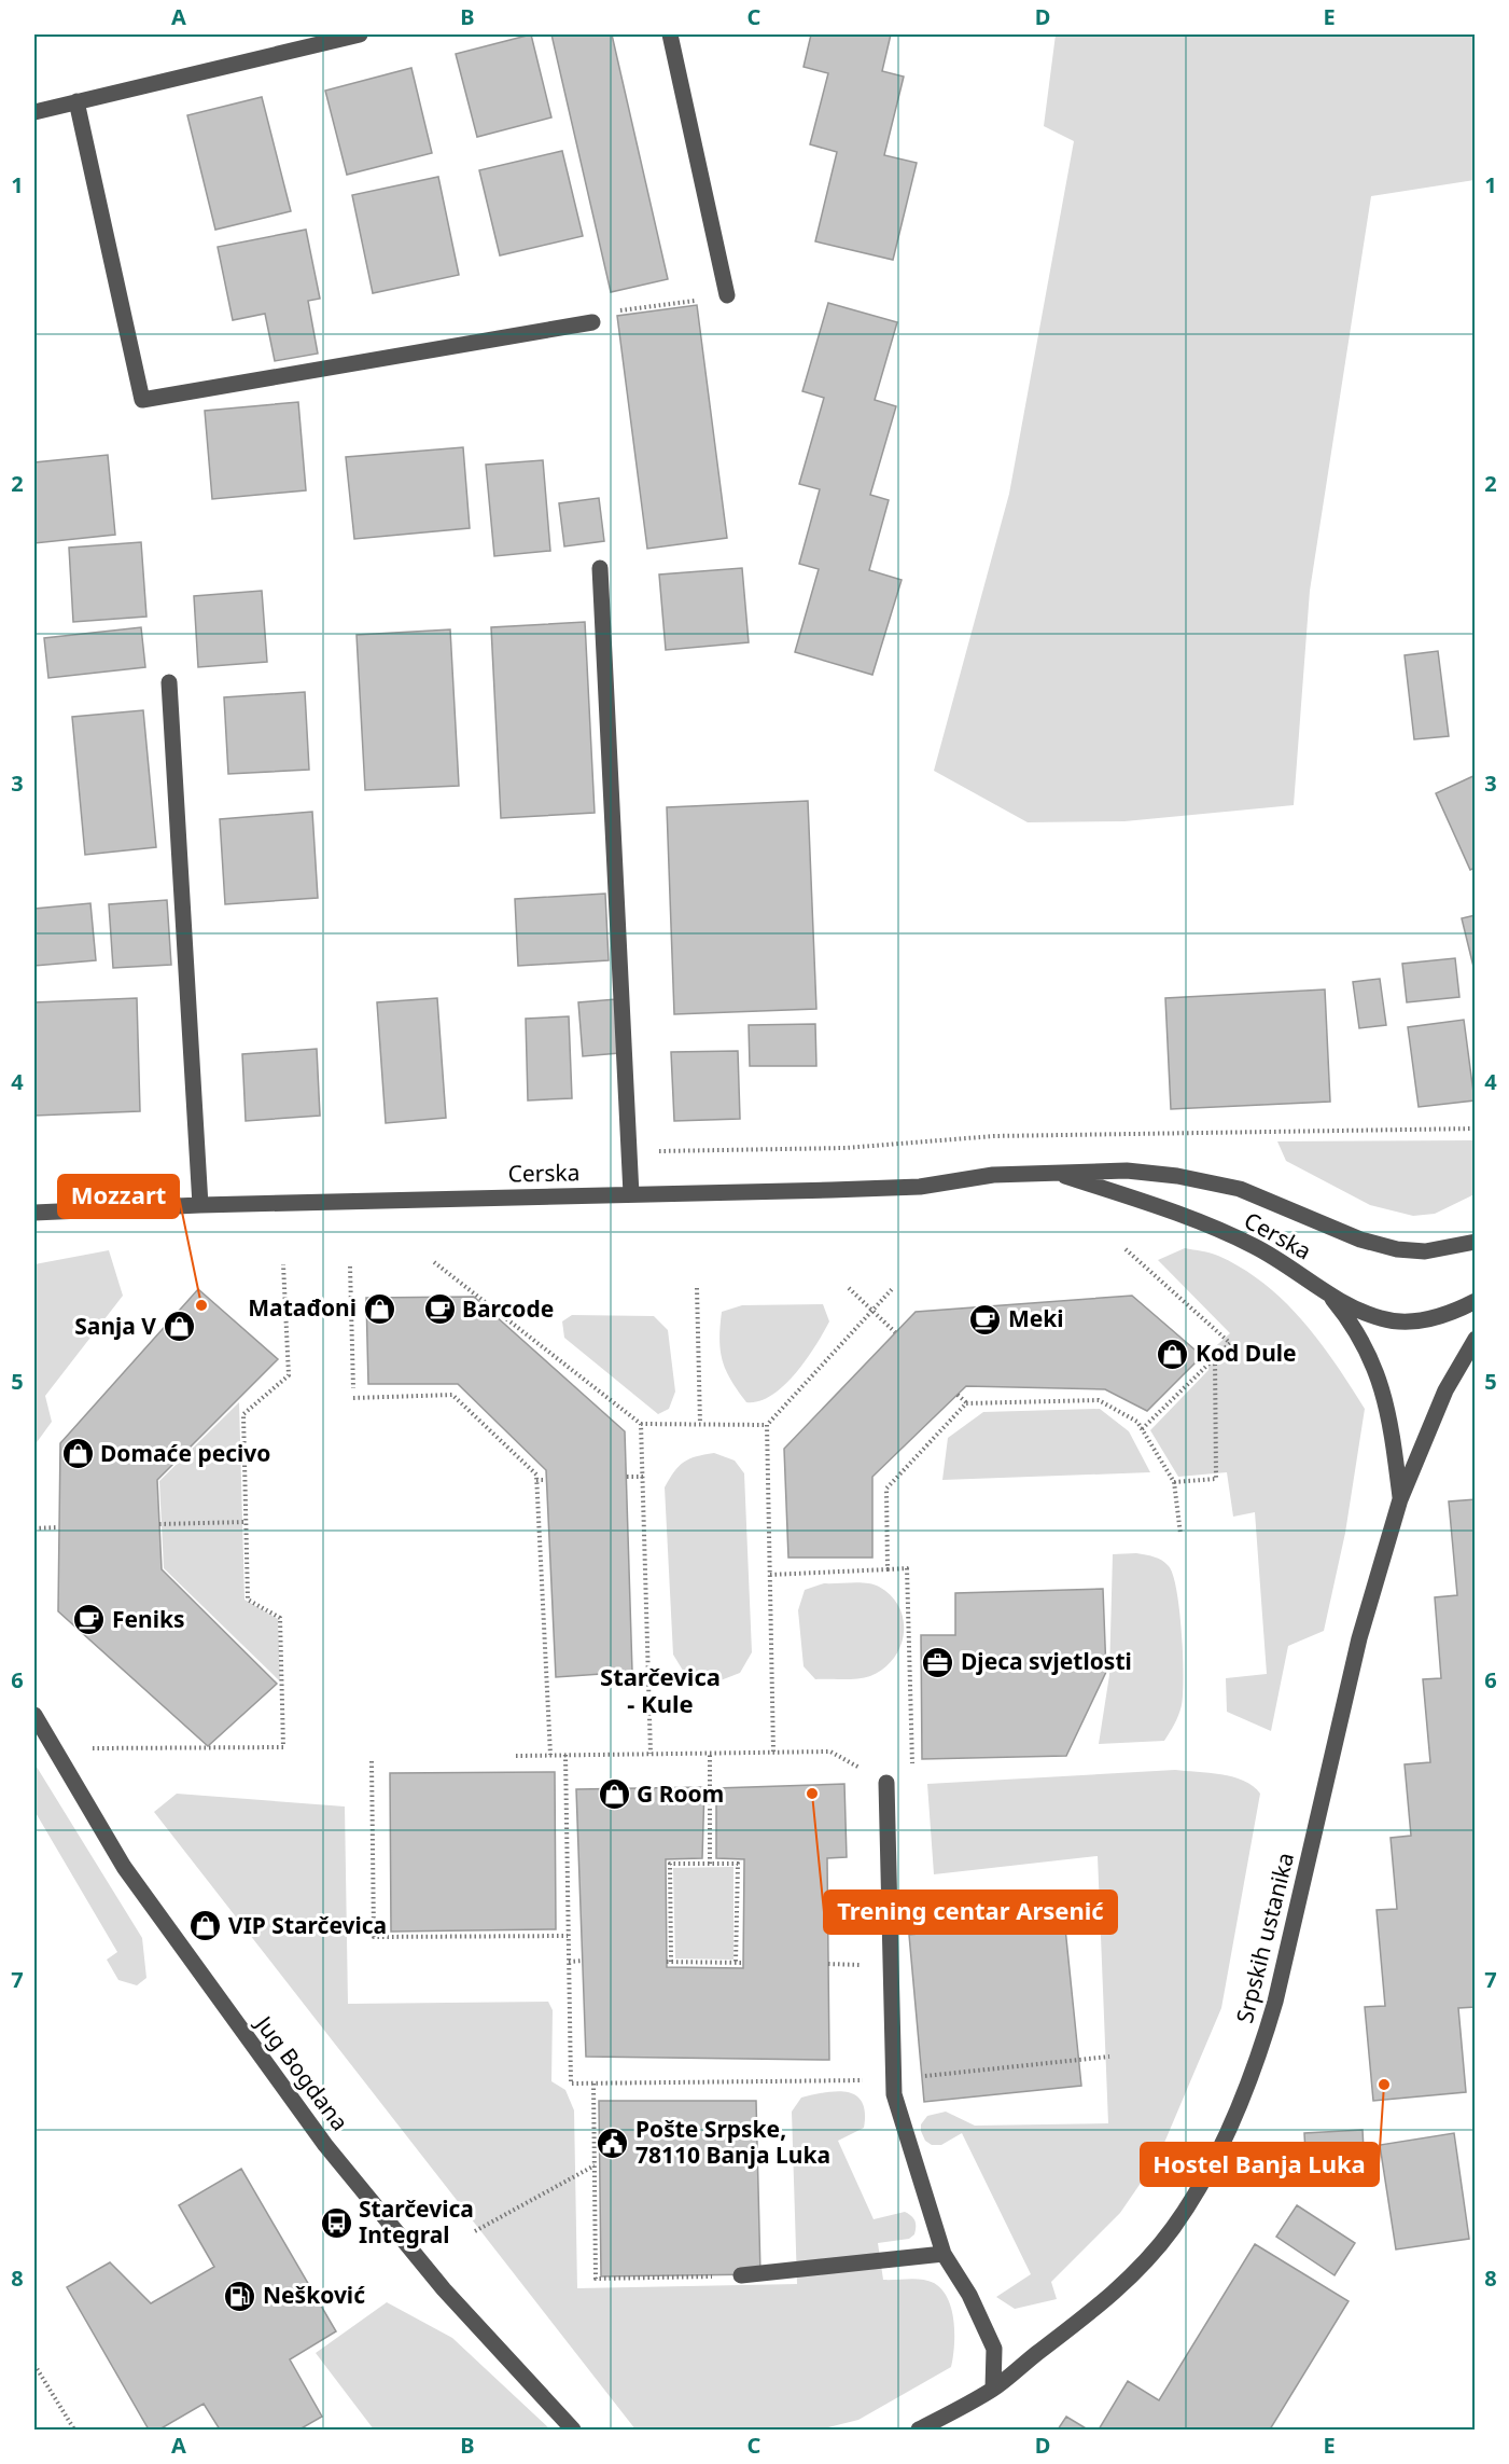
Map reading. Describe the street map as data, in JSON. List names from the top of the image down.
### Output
{
  "streets": {
    "street": ["Cerska", "Srpskih ustanika", "Jug Bogdana"]
  },
  "districts": ["Starčevica - Kule"],
  "places": {
    "other": ["Mozzart", "Trening centar Arsenić", "Hostel Banja Luka"],
    "shop": [
      "Matađoni",
      "Sanja V",
      "Kod Dule",
      "Domaće pecivo",
      "G Room",
      "VIP Starčevica"
    ],
    "cafe": ["Barcode", "Meki", "Feniks"],
    "office": ["Djeca svjetlosti"],
    "public building": ["Pošte Srpske, 78110 Banja Luka"],
    "bus stop": ["Starčevica Integral"],
    "fuel station": ["Nešković"]
  },
  "grid": {
    "columns": [
      "A",
      "B",
      "C",
      "D",
      "E"
    ],
    "rows": [
      "1",
      "2",
      "3",
      "4",
      "5",
      "6",
      "7",
      "8"
    ]
  }
}
